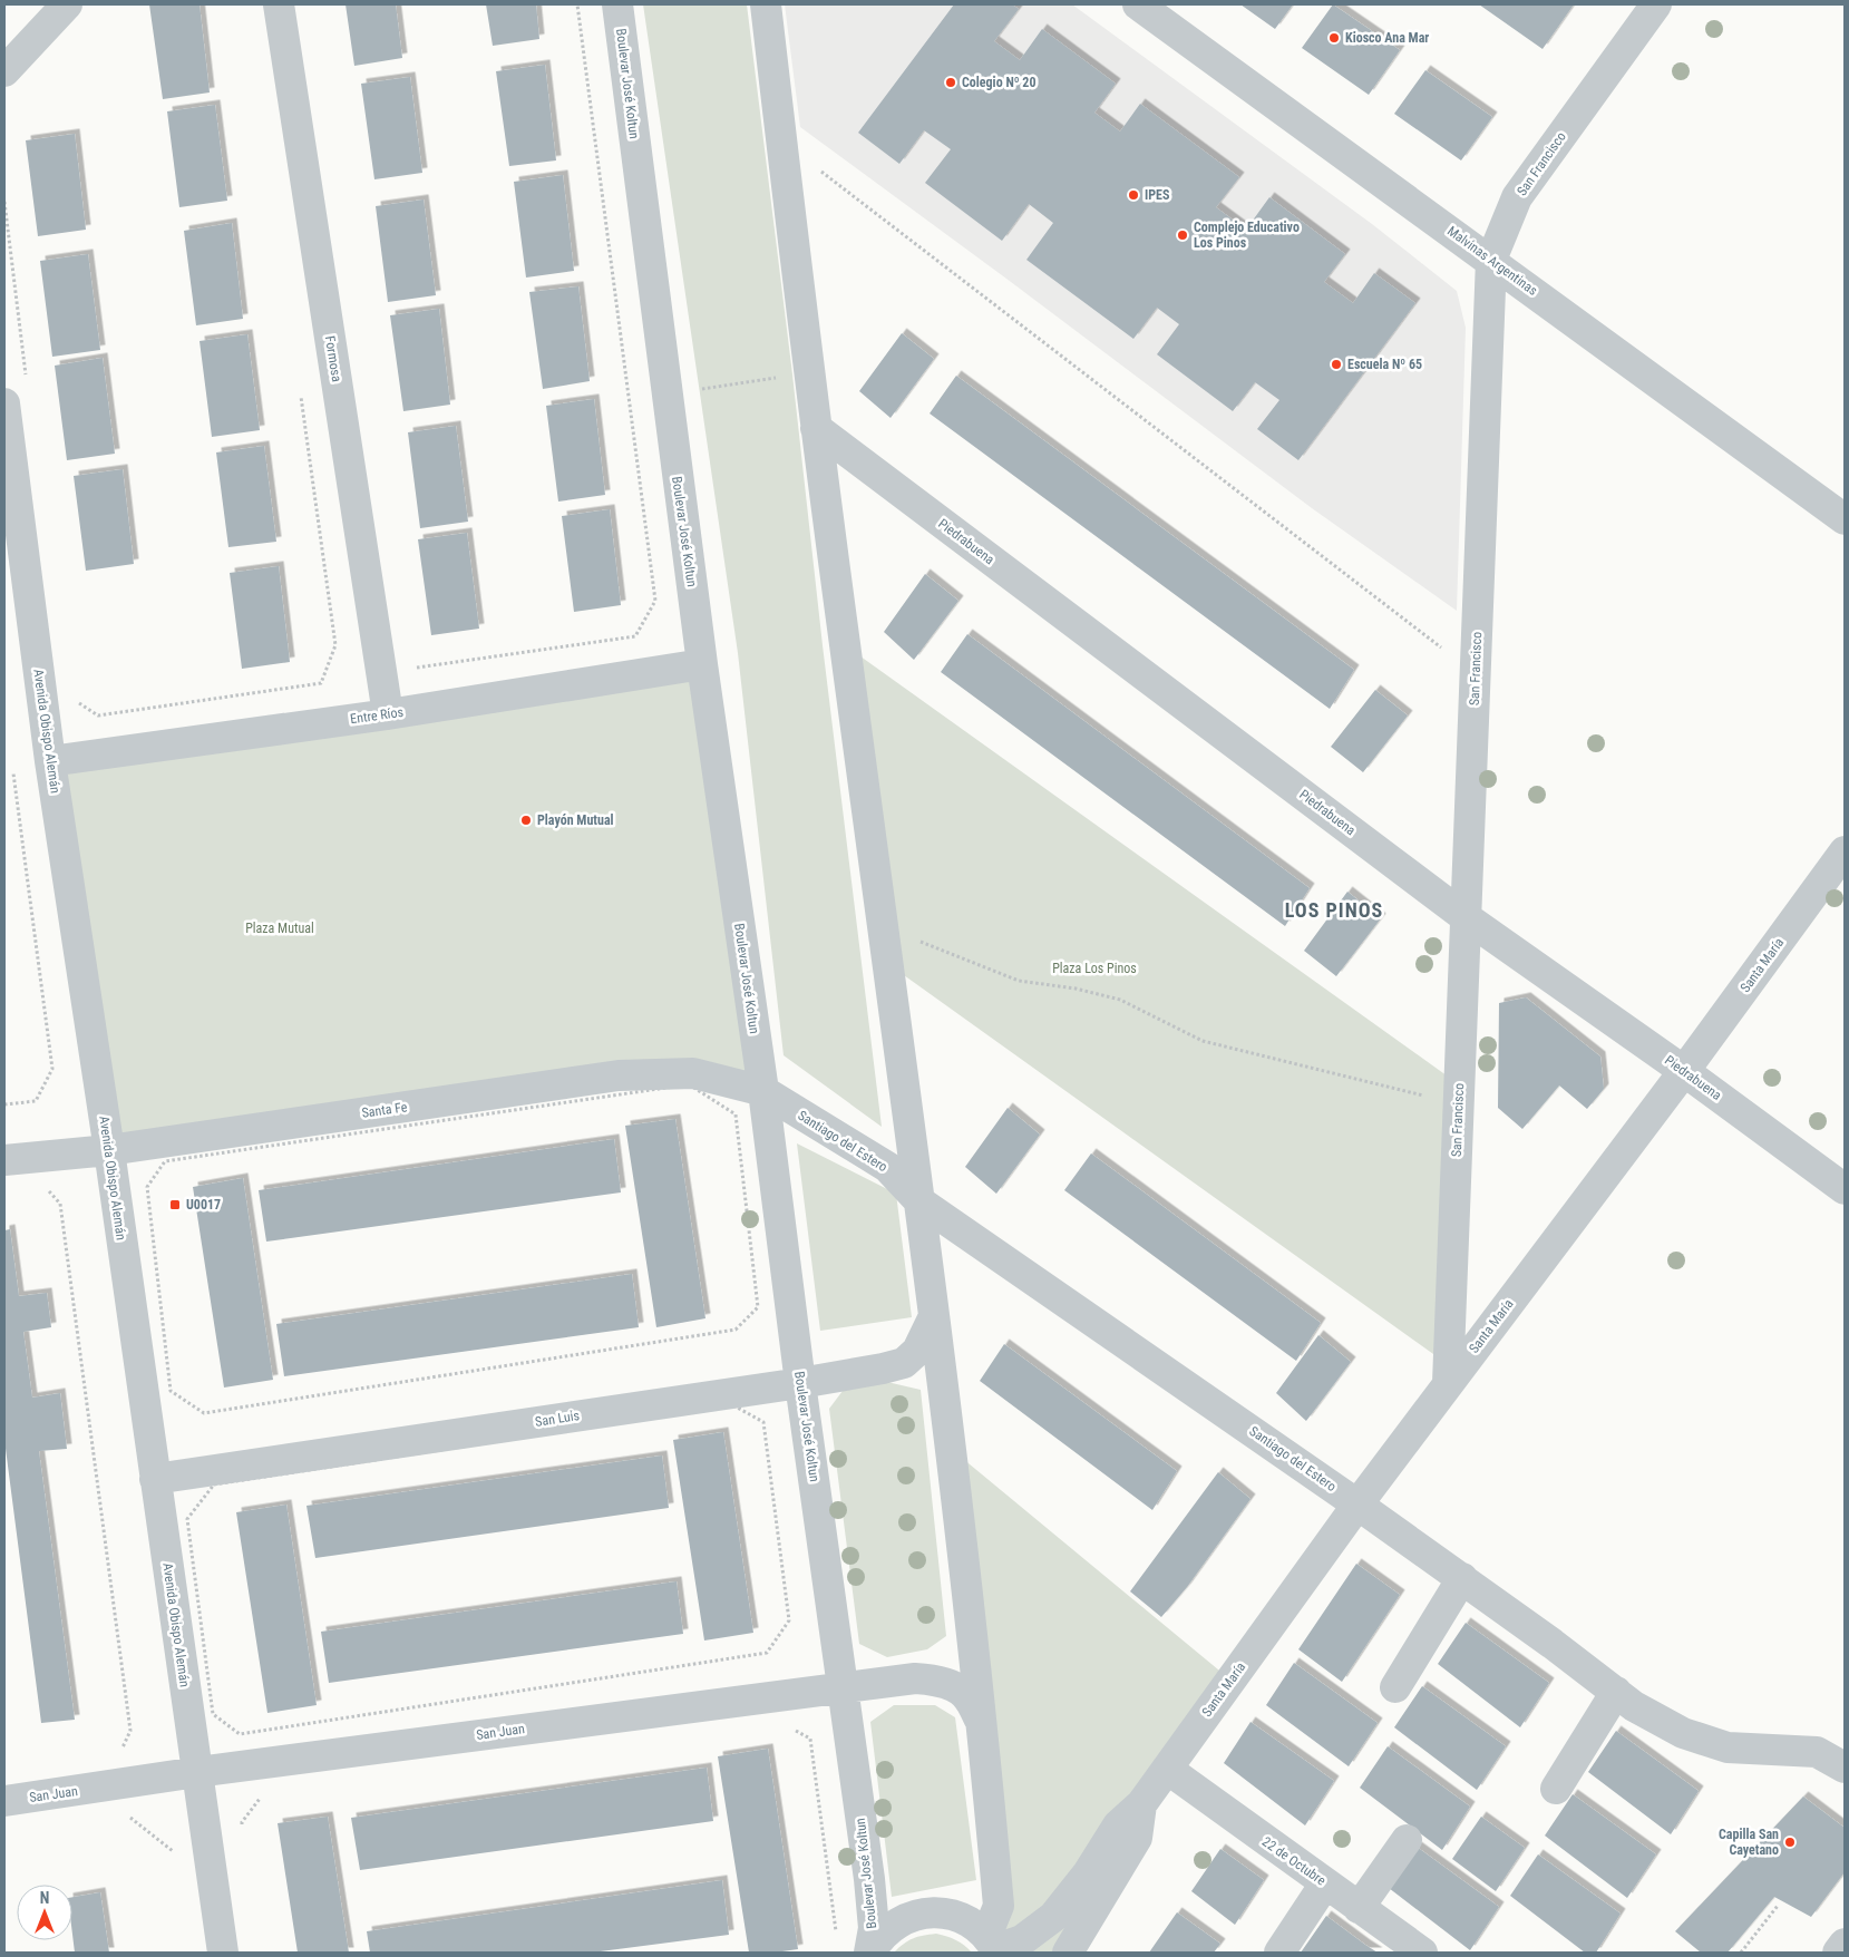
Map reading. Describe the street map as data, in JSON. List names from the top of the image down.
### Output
{
  "streets": {
    "street": [
      "Boulevar José Koltun",
      "San Francisco",
      "Malvinas Argentinas",
      "Formosa",
      "Piedrabuena",
      "Entre Ríos",
      "Avenida Obispo Alemán",
      "Santa María",
      "Santa Fe",
      "Santiago del Estero",
      "San Luis",
      "San Juan",
      "22 de Octubre"
    ]
  },
  "crossings": [
    ["Boulevar José Koltun", "Entre Ríos"],
    ["Boulevar José Koltun", "Santa Fe"],
    ["Boulevar José Koltun", "Santiago del Estero"],
    ["Boulevar José Koltun", "San Luis"],
    ["Boulevar José Koltun", "San Juan"],
    ["San Francisco", "Malvinas Argentinas"],
    ["San Francisco", "Piedrabuena"],
    ["San Francisco", "Santa María"],
    ["Formosa", "Entre Ríos"],
    ["Piedrabuena", "Santa María"],
    ["Entre Ríos", "Avenida Obispo Alemán"],
    ["Avenida Obispo Alemán", "Santa Fe"],
    ["Avenida Obispo Alemán", "San Luis"],
    ["Avenida Obispo Alemán", "San Juan"],
    ["Santa María", "Santiago del Estero"],
    ["Santa María", "22 de Octubre"],
    ["Santa Fe", "Santiago del Estero"]
  ],
  "districts": ["LOS PINOS"],
  "parks": ["Plaza Mutual", "Plaza Los Pinos"],
  "places": {
    "other": [
      "Kiosco Ana Mar",
      "Colegio Nº 20",
      "IPES",
      "Complejo Educativo Los Pinos",
      "Escuela Nº 65",
      "Playón Mutual",
      "Capilla San Cayetano"
    ],
    "transit": ["U0017"]
  },
  "north": "top"
}
